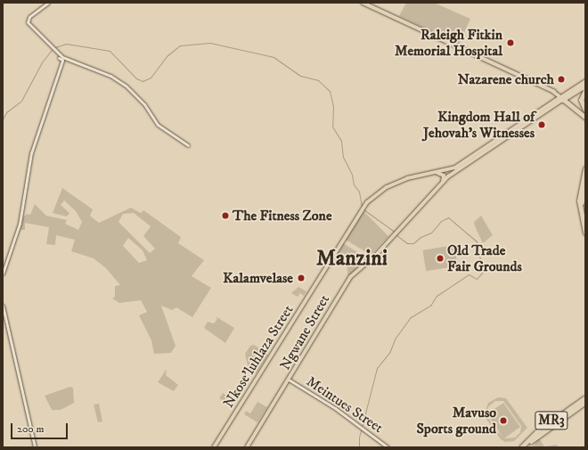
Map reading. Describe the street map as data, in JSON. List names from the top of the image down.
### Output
{
  "streets": {
    "highway": ["MR3"],
    "main road": ["Ngwane Street", "Nkose'luhlaza Street"],
    "street": ["Meintues Street"]
  },
  "crossings": [
    ["Ngwane Street", "Meintues Street"]
  ],
  "districts": ["Manzini"],
  "places": [
    "Raleigh Fitkin Memorial Hospital",
    "Nazarene church",
    "Kingdom Hall of Jehovah's Witnesses",
    "The Fitness Zone",
    "Old Trade Fair Grounds",
    "Kalamvelase",
    "Mavuso Sports ground"
  ],
  "scale_bar": "200 m"
}
